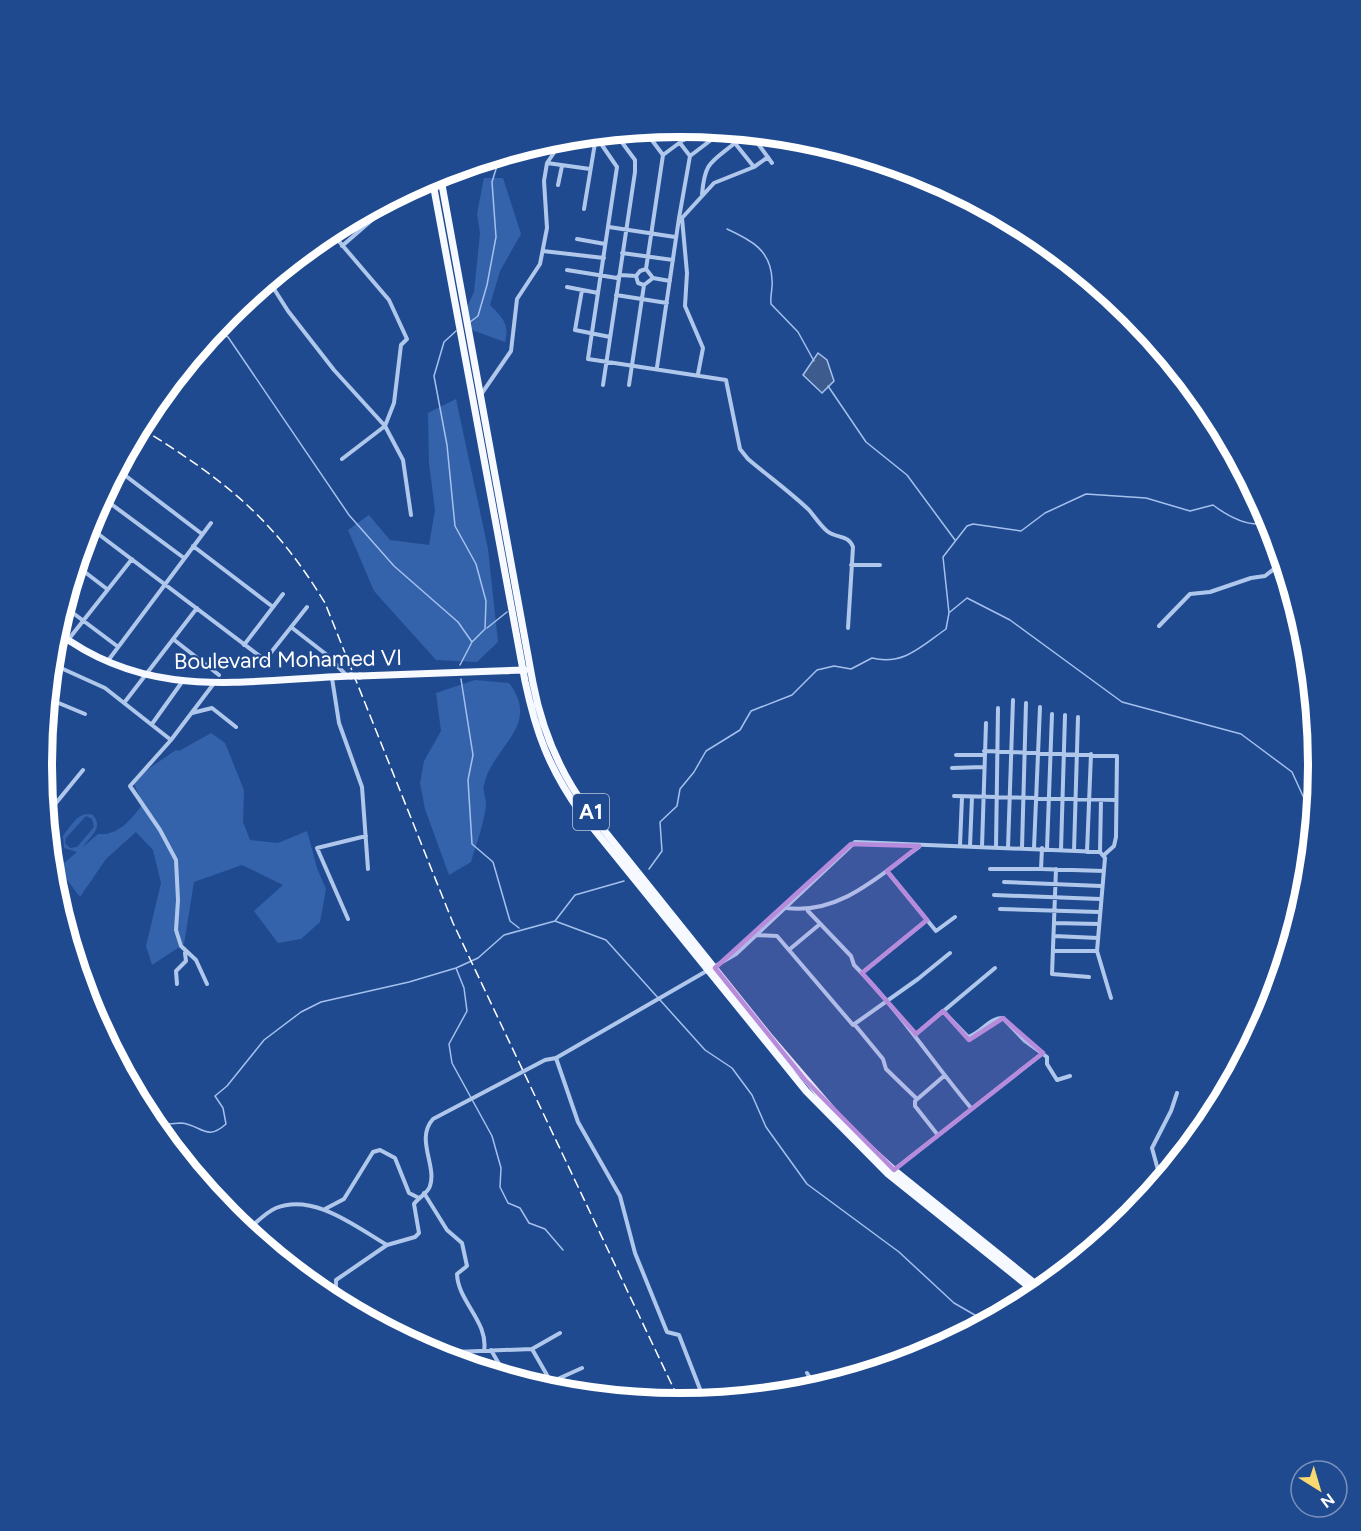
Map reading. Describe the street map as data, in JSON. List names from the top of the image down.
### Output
{
  "streets": {
    "main road": ["Boulevard Mohamed VI", "A1"]
  },
  "crossings": [
    ["Boulevard Mohamed VI", "A1"]
  ],
  "north": "bottom right"
}
